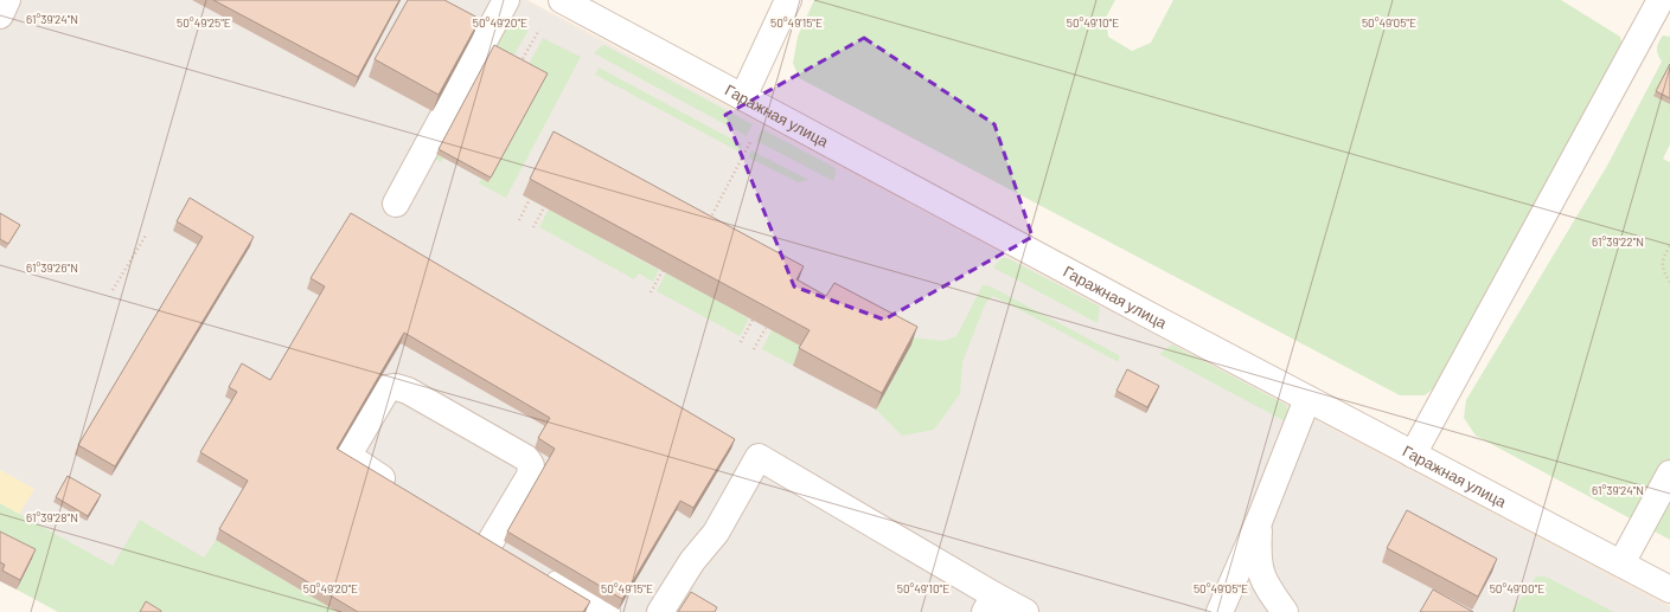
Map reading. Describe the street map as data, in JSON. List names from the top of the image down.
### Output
{
  "streets": {
    "street": ["Гаражная улица"]
  },
  "coordinates": [
    "61°39'24\"N",
    "50°49'25\"E",
    "50°49'20\"E",
    "50°49'15\"E",
    "50°49'10\"E",
    "50°49'05\"E",
    "61°39'22\"N",
    "61°39'26\"N",
    "61°39'28\"N",
    "50°49'00\"E"
  ]
}
